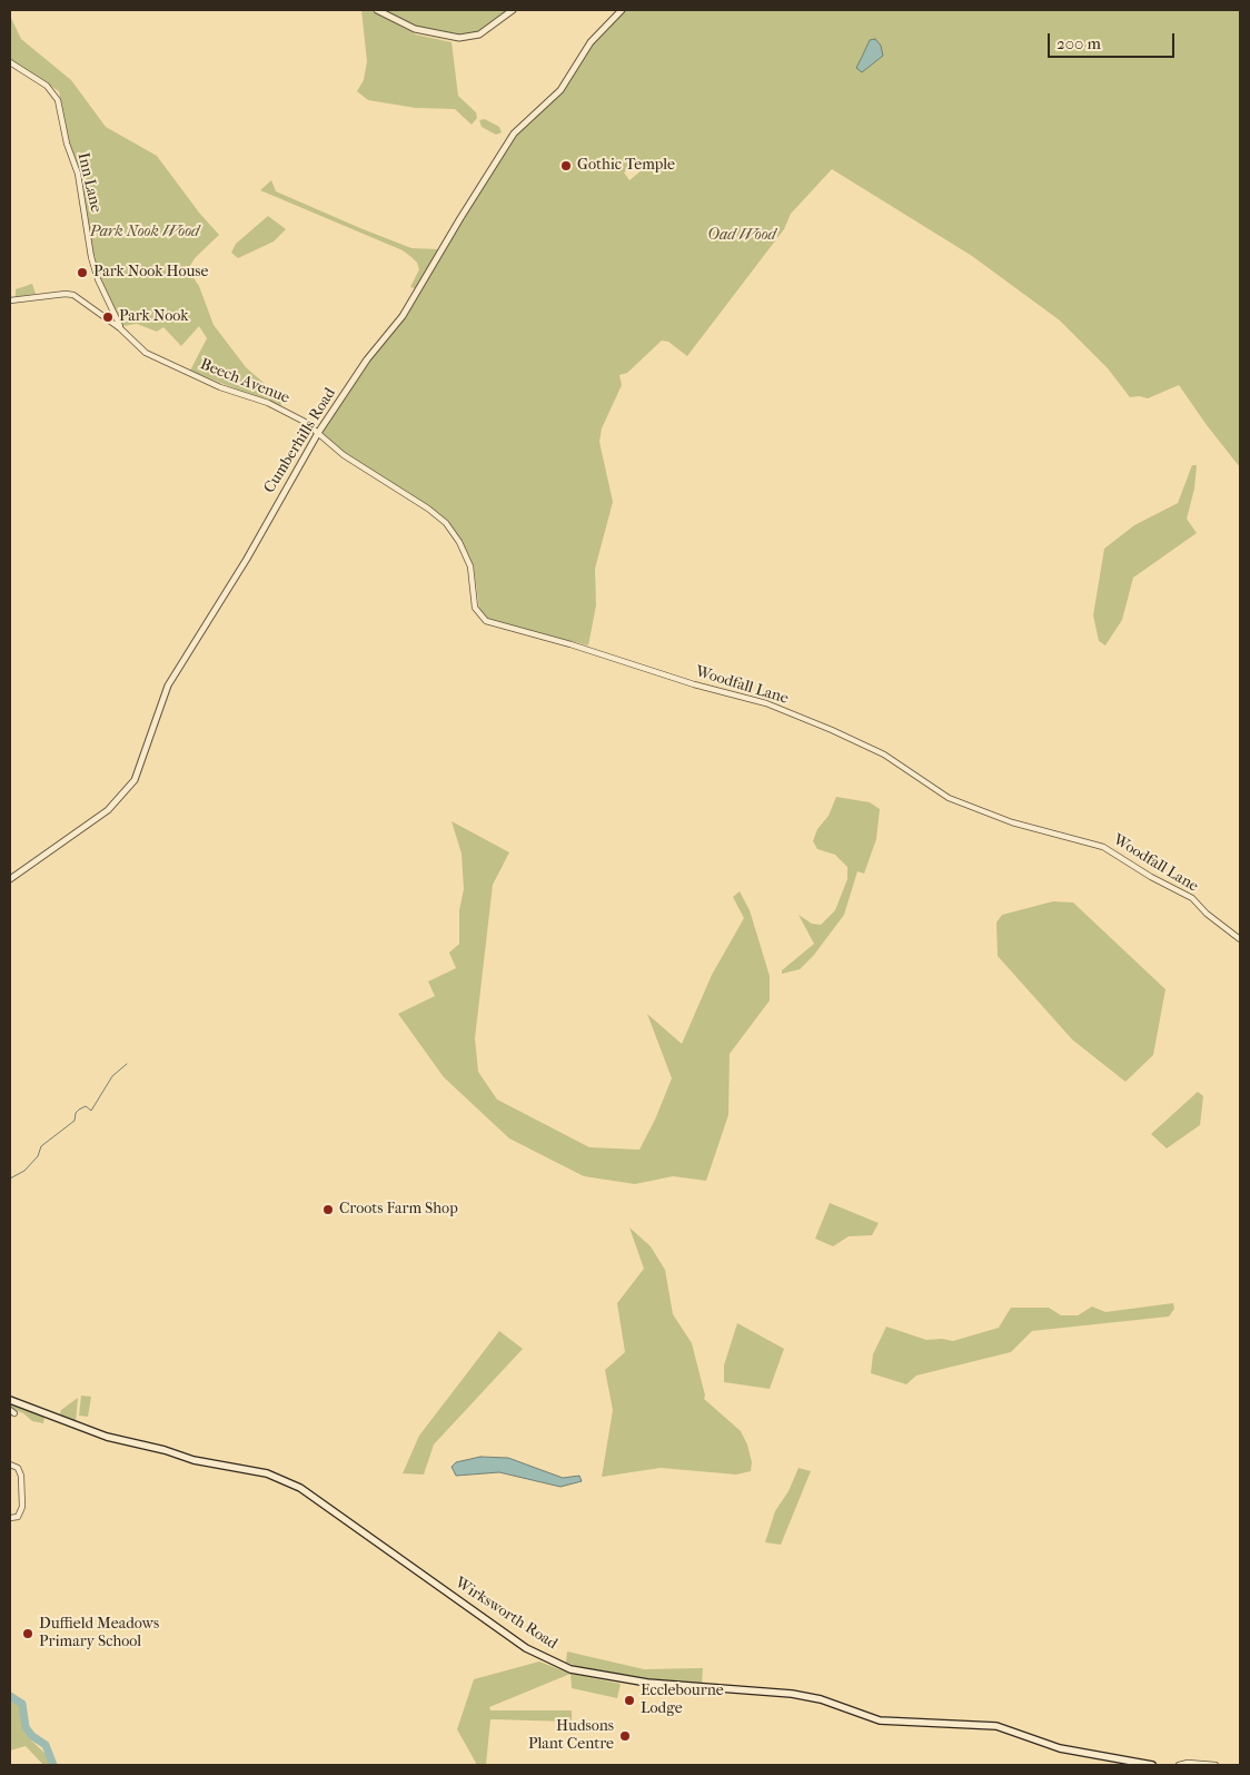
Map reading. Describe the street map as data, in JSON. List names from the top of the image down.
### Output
{
  "streets": {
    "main road": ["Wirksworth Road"],
    "street": [
      "Inn Lane",
      "Beech Avenue",
      "Cumberhills Road",
      "Woodfall Lane"
    ]
  },
  "crossings": [
    ["Inn Lane", "Beech Avenue"],
    ["Beech Avenue", "Cumberhills Road"],
    ["Beech Avenue", "Woodfall Lane"],
    ["Cumberhills Road", "Woodfall Lane"]
  ],
  "parks": ["Park Nook Wood", "Oad Wood"],
  "places": [
    "Gothic Temple",
    "Park Nook House",
    "Park Nook",
    "Croots Farm Shop",
    "Duffield Meadows Primary School",
    "Ecclebourne Lodge",
    "Hudsons Plant Centre"
  ],
  "scale_bar": "200 m"
}
